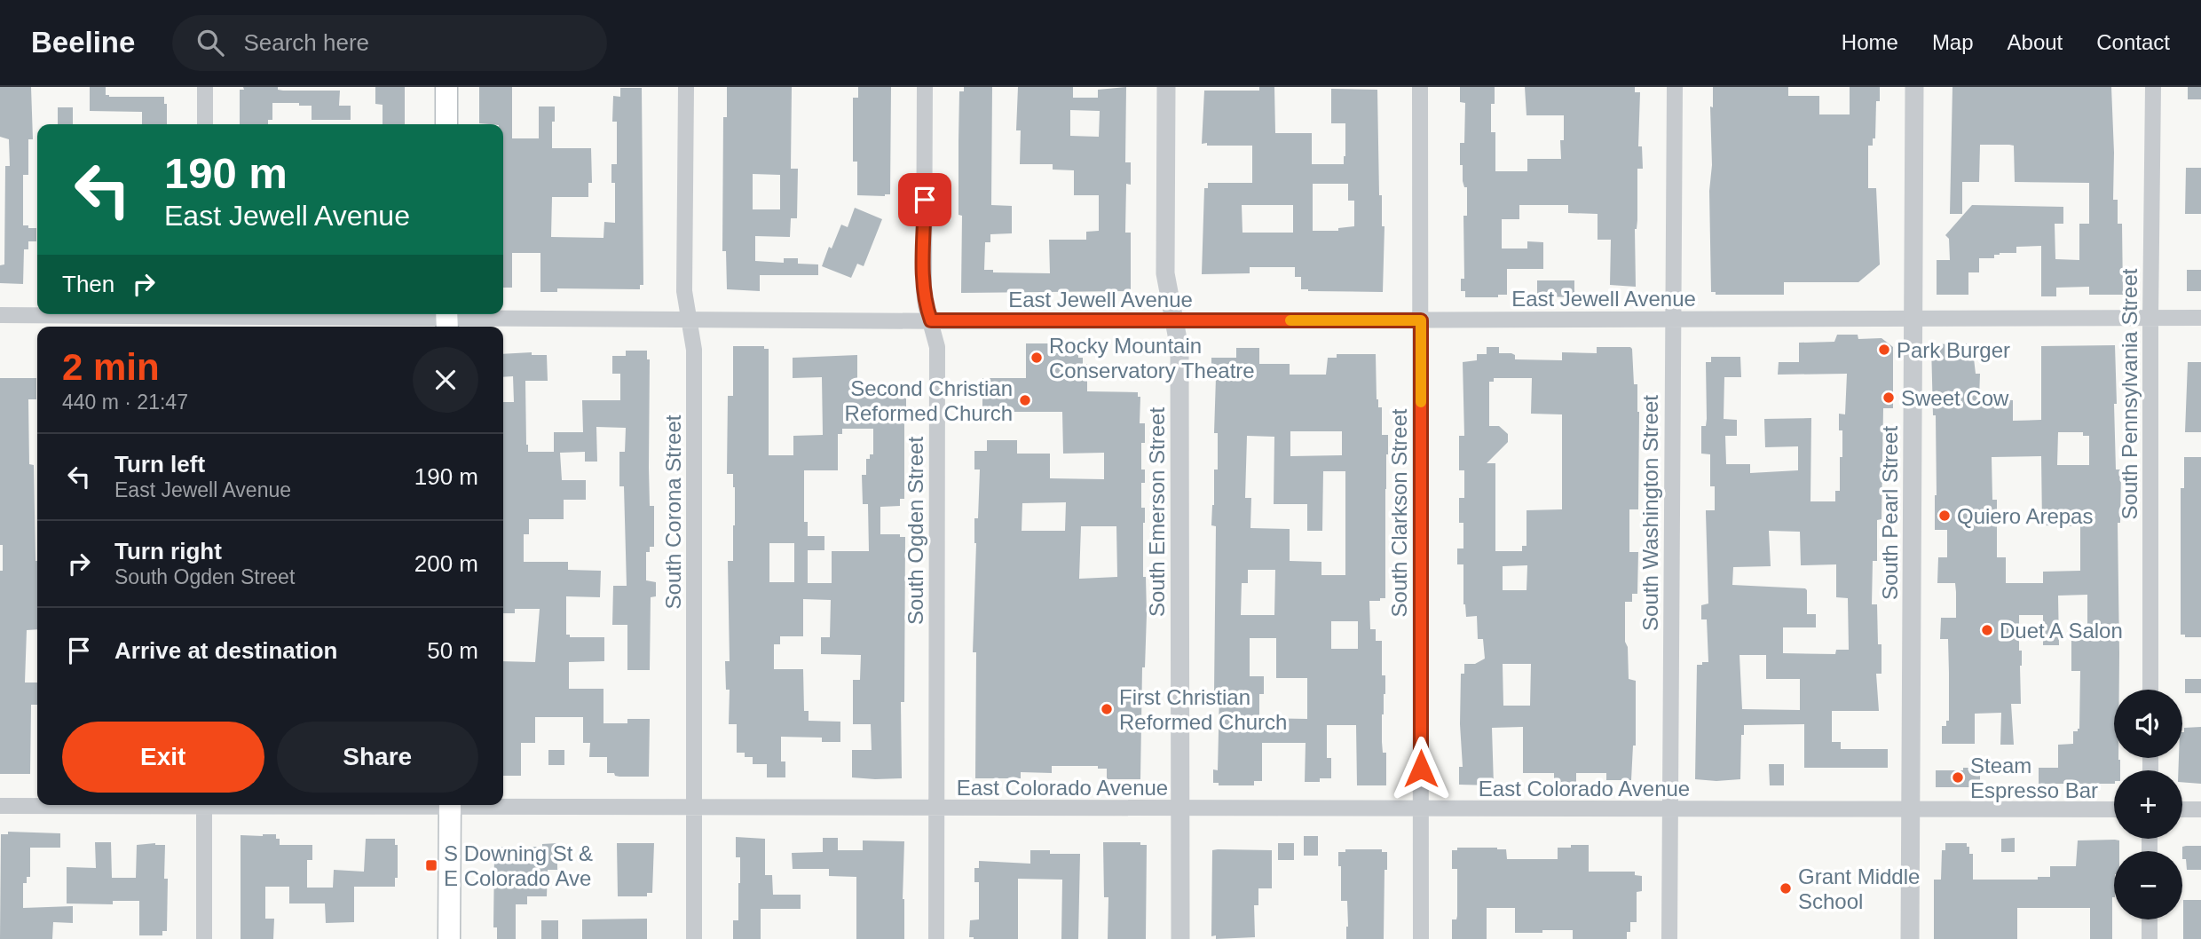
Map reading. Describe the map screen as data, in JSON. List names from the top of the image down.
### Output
{
  "streets": {
    "street": [
      "East Jewell Avenue",
      "South Pennsylvania Street",
      "South Corona Street",
      "South Emerson Street",
      "South Clarkson Street",
      "South Washington Street",
      "South Pearl Street",
      "South Ogden Street",
      "East Colorado Avenue"
    ]
  },
  "crossings": [
    ["East Jewell Avenue", "South Pennsylvania Street"],
    ["East Jewell Avenue", "South Corona Street"],
    ["East Jewell Avenue", "South Emerson Street"],
    ["East Jewell Avenue", "South Clarkson Street"],
    ["East Jewell Avenue", "South Washington Street"],
    ["East Jewell Avenue", "South Pearl Street"],
    ["East Jewell Avenue", "South Ogden Street"],
    ["South Corona Street", "East Colorado Avenue"],
    ["South Emerson Street", "East Colorado Avenue"],
    ["South Clarkson Street", "East Colorado Avenue"],
    ["South Washington Street", "East Colorado Avenue"],
    ["South Pearl Street", "East Colorado Avenue"],
    ["South Ogden Street", "East Colorado Avenue"]
  ],
  "places": {
    "other": [
      "Park Burger",
      "Rocky Mountain Conservatory Theatre",
      "Sweet Cow",
      "Second Christian Reformed Church",
      "Quiero Arepas",
      "Duet A Salon",
      "First Christian Reformed Church",
      "Steam Espresso Bar",
      "Grant Middle School"
    ],
    "transit": ["S Downing St & E Colorado Ave"]
  },
  "page": {
    "header": "Beeline",
    "search": "Search here",
    "nav": [
      "Home",
      "Map",
      "About",
      "Contact"
    ],
    "turn": ["190 m", "East Jewell Avenue"],
    "then": "Then",
    "heading": ["2 min", "440 m · 21:47"],
    "list": [
      {
        "name": "Turn left",
        "note": "East Jewell Avenue",
        "value": "190 m"
      },
      {
        "name": "Turn right",
        "note": "South Ogden Street",
        "value": "200 m"
      },
      {
        "name": "Arrive at destination",
        "value": "50 m"
      }
    ],
    "map_buttons": ["+", "−"],
    "buttons": ["Exit", "Share"]
  }
}
